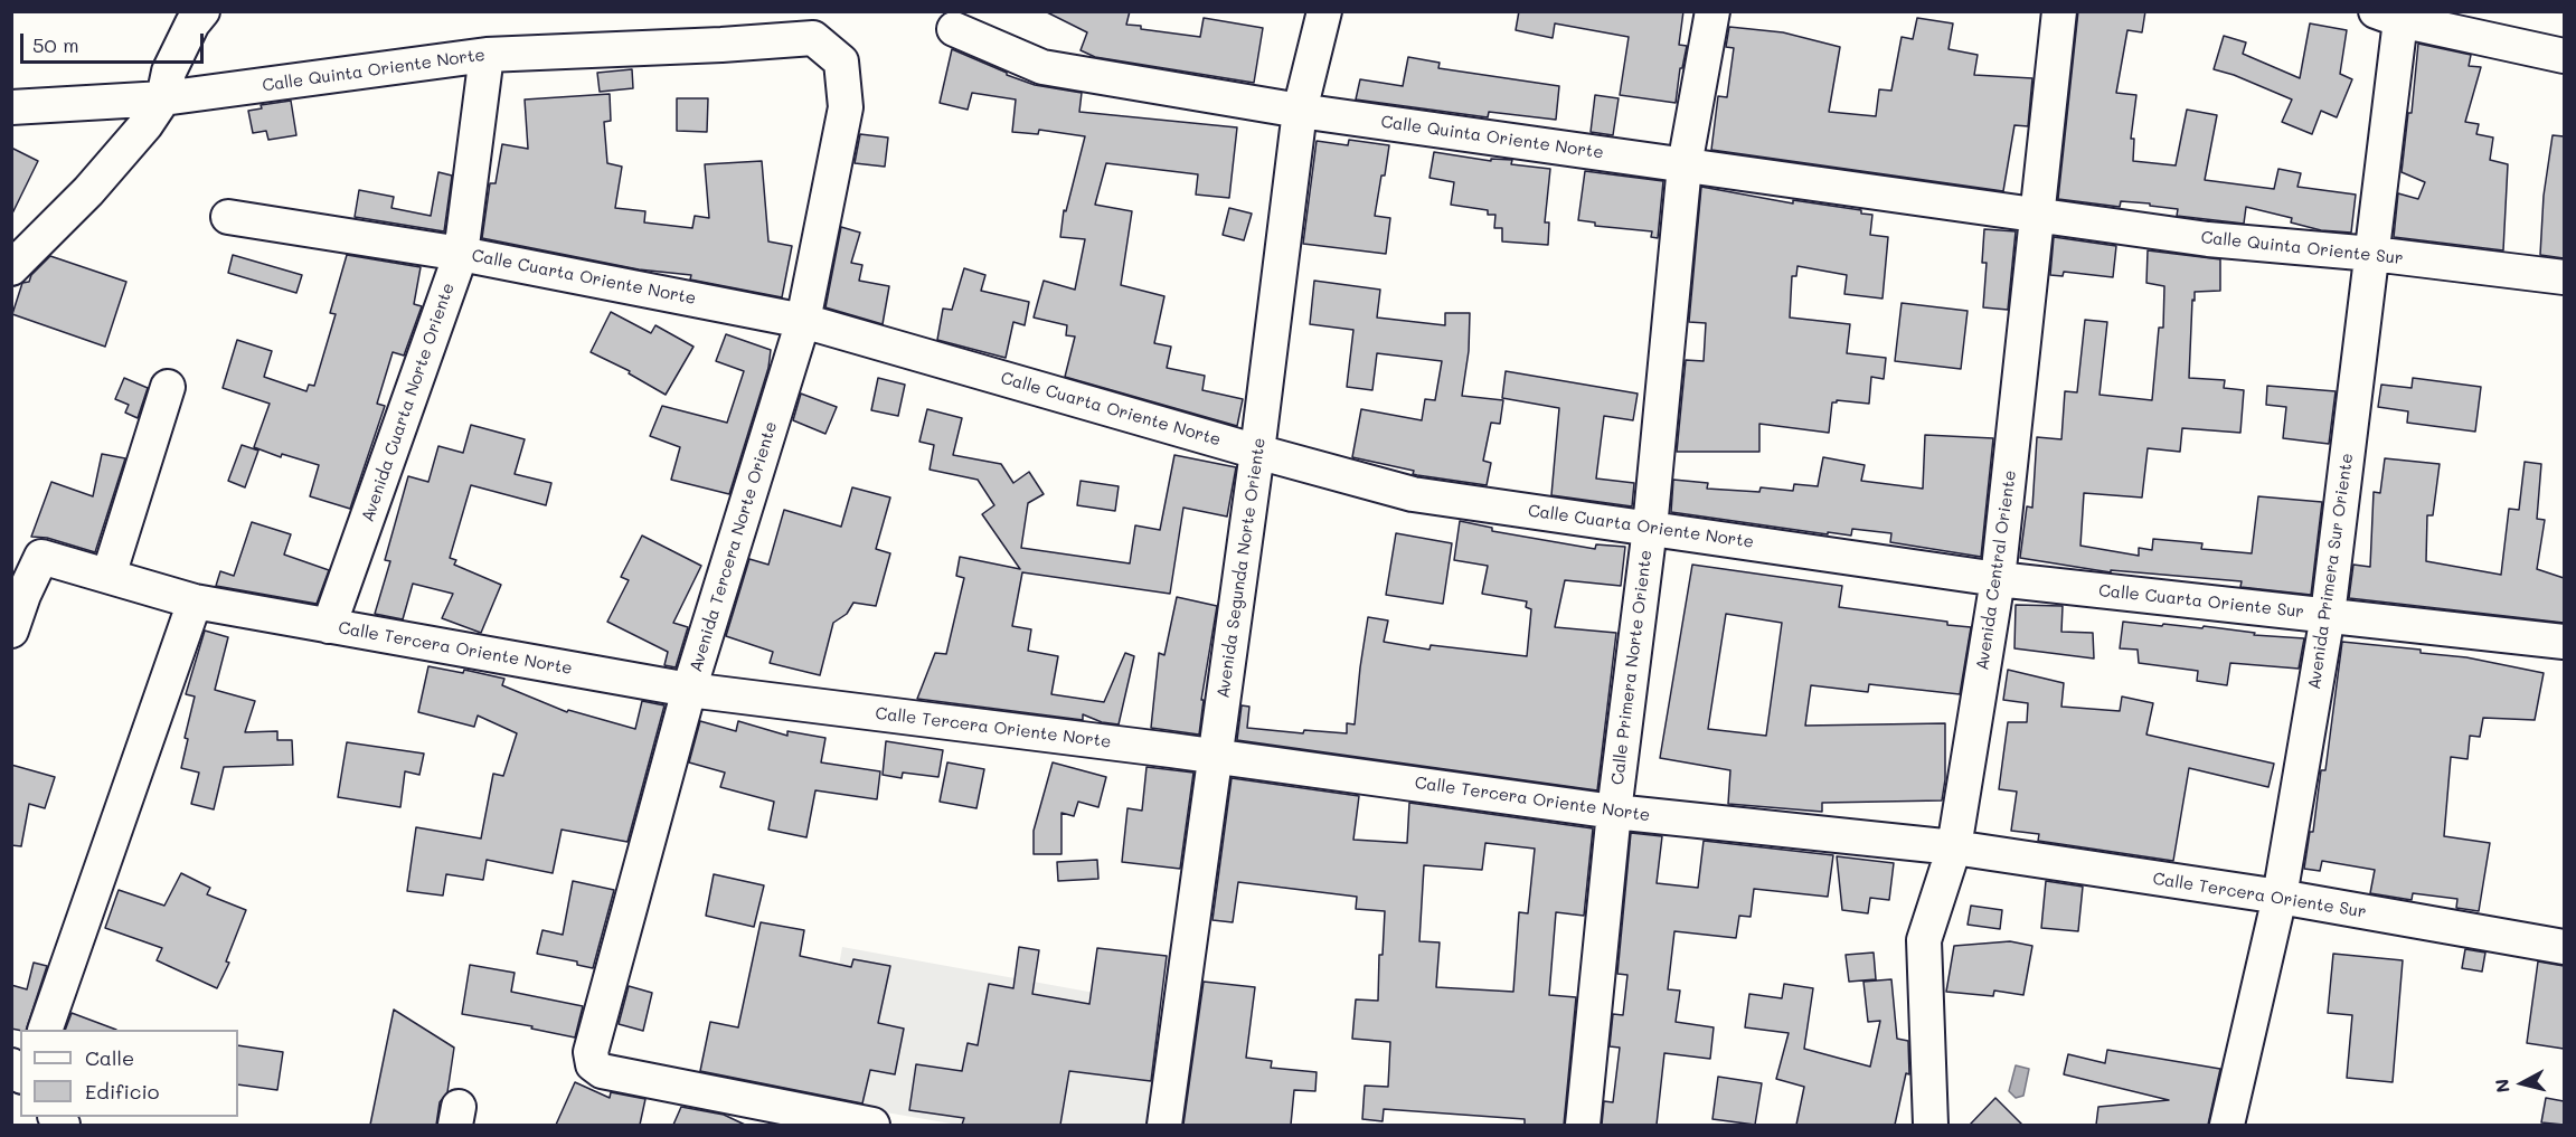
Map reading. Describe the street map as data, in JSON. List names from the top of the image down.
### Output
{
  "streets": {
    "street": [
      "Calle Quinta Oriente Norte",
      "Calle Quinta Oriente Sur",
      "Calle Cuarta Oriente Norte",
      "Avenida Cuarta Norte Oriente",
      "Avenida Tercera Norte Oriente",
      "Avenida Segunda Norte Oriente",
      "Avenida Central Oriente",
      "Avenida Primera Sur Oriente",
      "Calle Cuarta Oriente Sur",
      "Calle Tercera Oriente Norte",
      "Calle Primera Norte Oriente",
      "Calle Tercera Oriente Sur"
    ]
  },
  "crossings": [
    ["Calle Quinta Oriente Norte", "Calle Quinta Oriente Sur"],
    ["Calle Quinta Oriente Norte", "Avenida Cuarta Norte Oriente"],
    ["Calle Quinta Oriente Norte", "Avenida Tercera Norte Oriente"],
    ["Calle Quinta Oriente Norte", "Avenida Segunda Norte Oriente"],
    ["Calle Quinta Oriente Norte", "Avenida Central Oriente"],
    ["Calle Quinta Oriente Norte", "Calle Primera Norte Oriente"],
    ["Calle Quinta Oriente Sur", "Avenida Central Oriente"],
    ["Calle Quinta Oriente Sur", "Avenida Primera Sur Oriente"],
    ["Calle Cuarta Oriente Norte", "Avenida Cuarta Norte Oriente"],
    ["Calle Cuarta Oriente Norte", "Avenida Tercera Norte Oriente"],
    ["Calle Cuarta Oriente Norte", "Avenida Segunda Norte Oriente"],
    ["Calle Cuarta Oriente Norte", "Avenida Central Oriente"],
    ["Calle Cuarta Oriente Norte", "Calle Cuarta Oriente Sur"],
    ["Calle Cuarta Oriente Norte", "Calle Primera Norte Oriente"],
    ["Avenida Cuarta Norte Oriente", "Calle Tercera Oriente Norte"],
    ["Avenida Tercera Norte Oriente", "Calle Tercera Oriente Norte"],
    ["Avenida Segunda Norte Oriente", "Calle Tercera Oriente Norte"],
    ["Avenida Central Oriente", "Calle Cuarta Oriente Sur"],
    ["Avenida Central Oriente", "Calle Tercera Oriente Norte"],
    ["Avenida Central Oriente", "Calle Tercera Oriente Sur"],
    ["Avenida Primera Sur Oriente", "Calle Cuarta Oriente Sur"],
    ["Avenida Primera Sur Oriente", "Calle Tercera Oriente Sur"],
    ["Calle Tercera Oriente Norte", "Calle Primera Norte Oriente"],
    ["Calle Tercera Oriente Norte", "Calle Tercera Oriente Sur"]
  ],
  "legend": ["Calle", "Edificio"],
  "scale_bar": "50 m",
  "north": "left"
}
